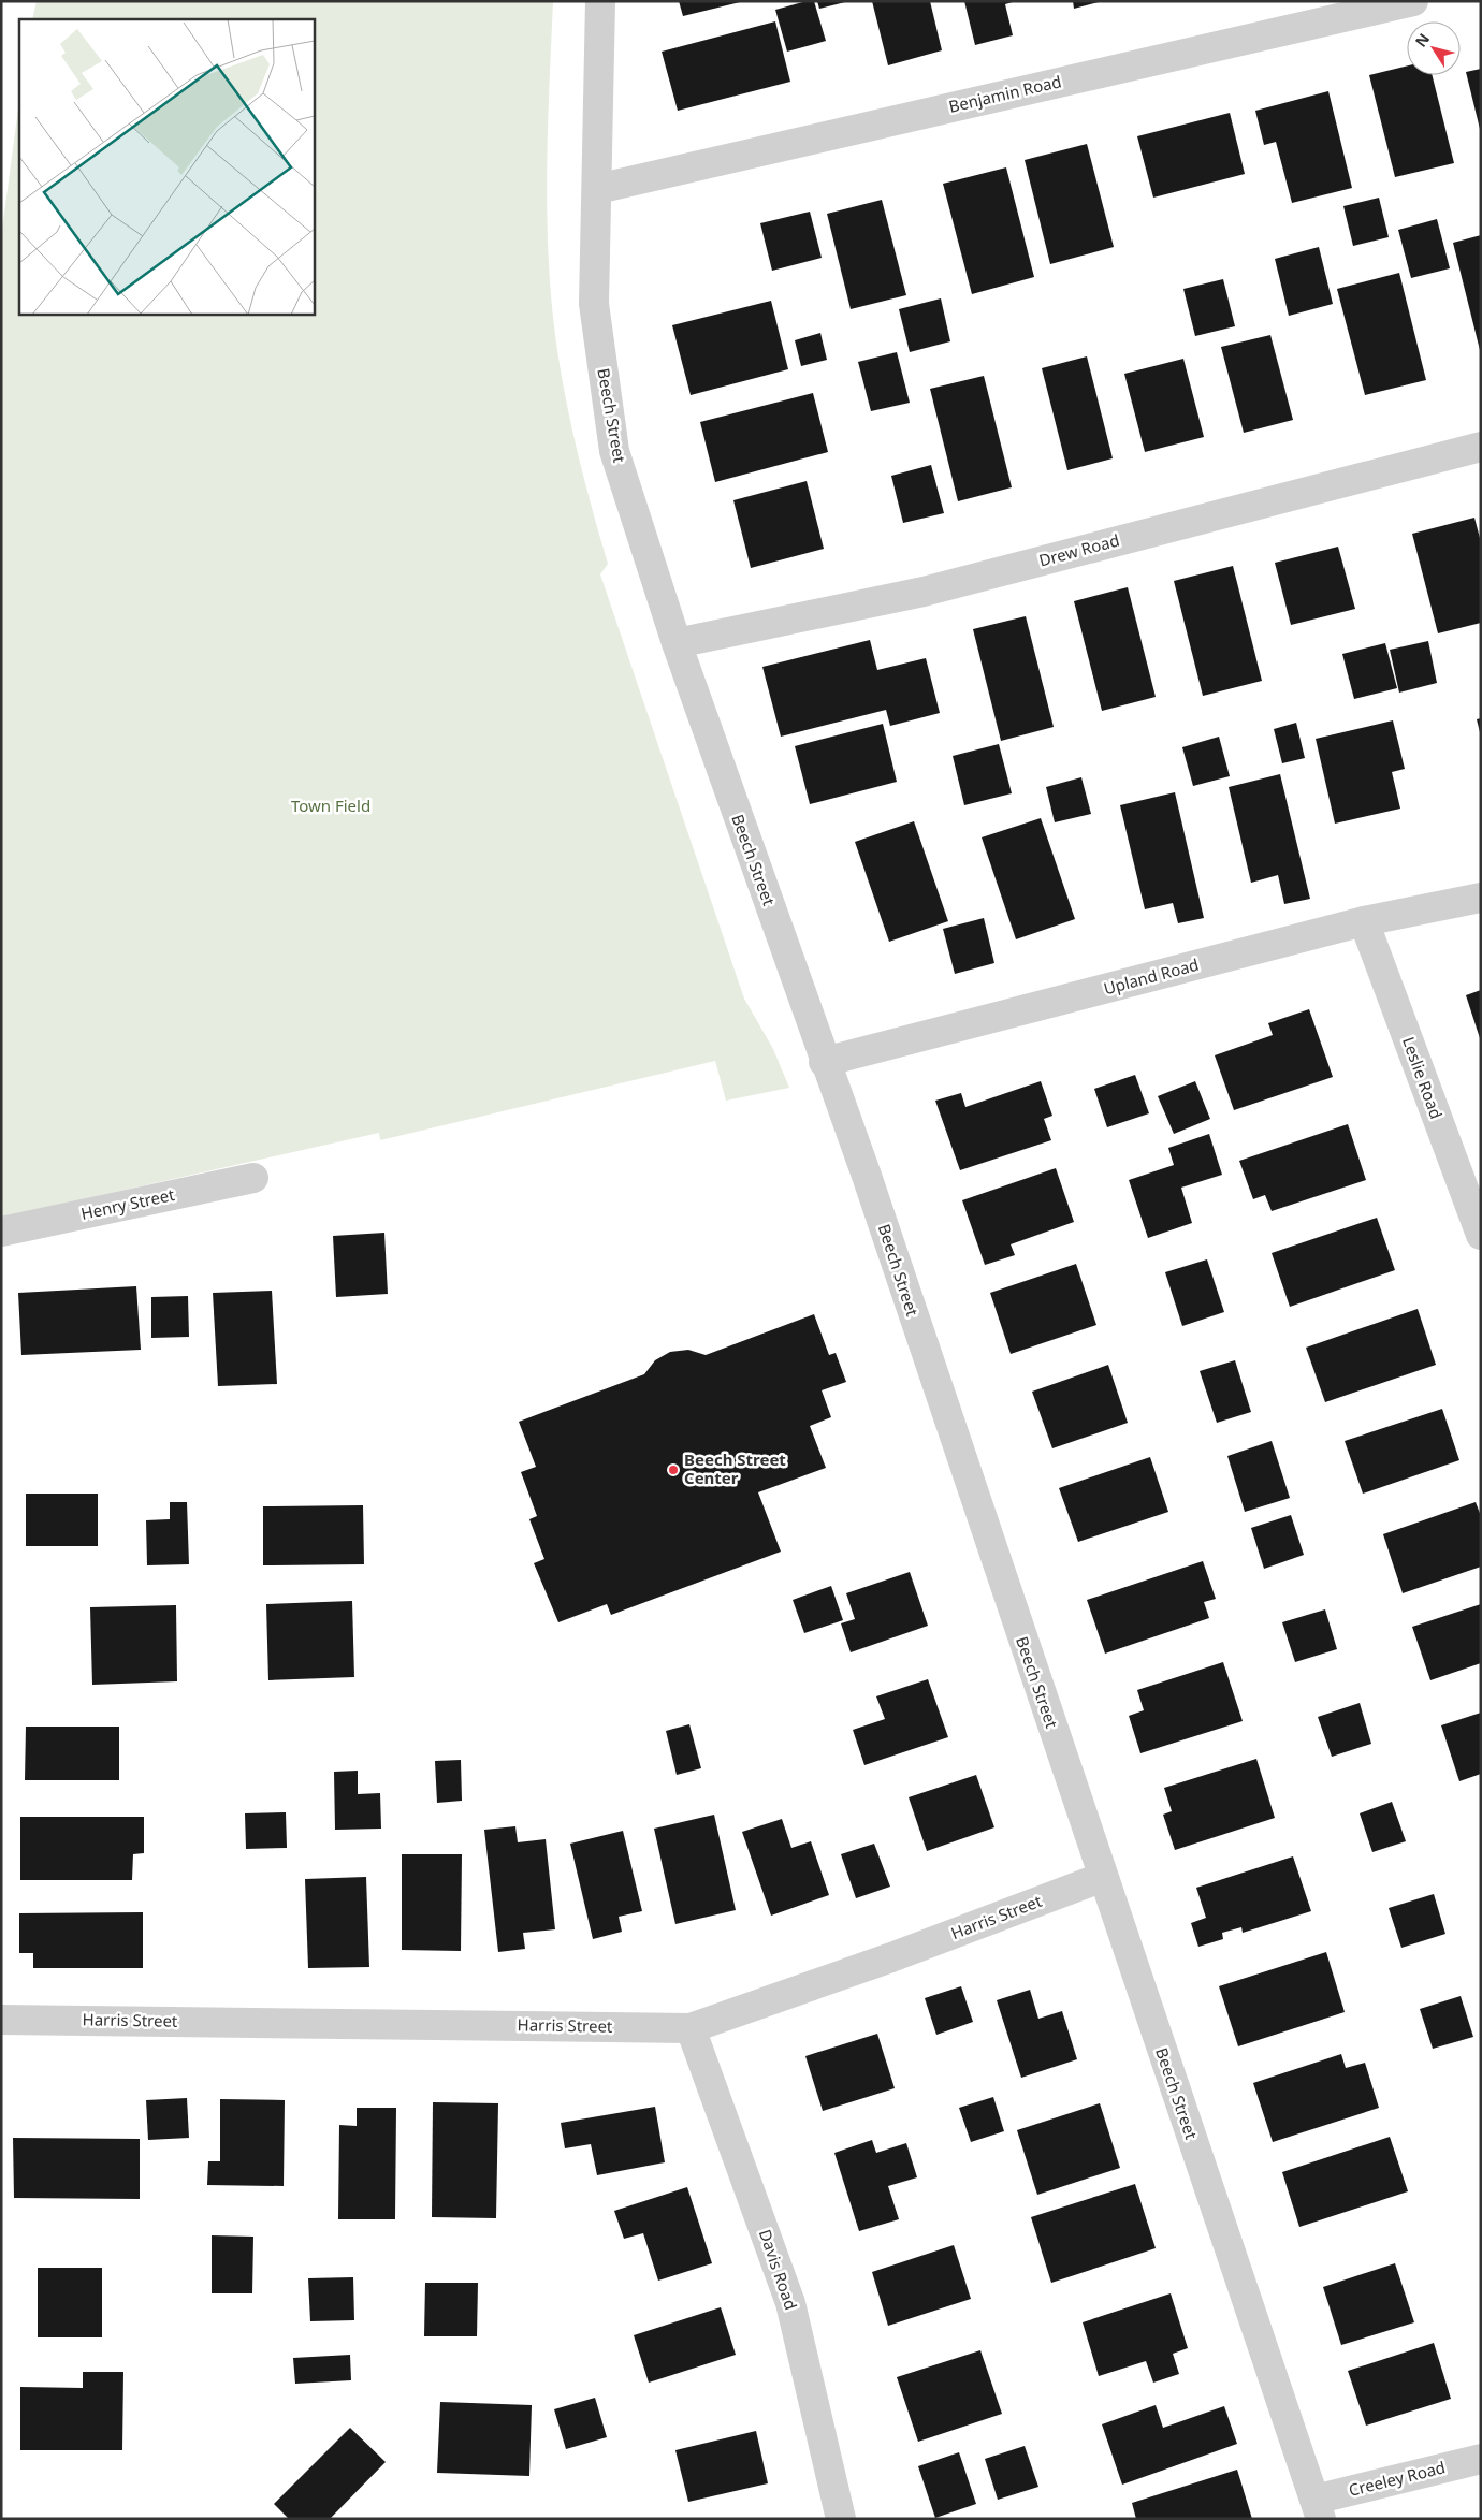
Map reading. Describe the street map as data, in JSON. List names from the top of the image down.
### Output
{
  "streets": {
    "street": [
      "Benjamin Road",
      "Beech Street",
      "Drew Road",
      "Upland Road",
      "Leslie Road",
      "Henry Street",
      "Harris Street",
      "Davis Road",
      "Creeley Road"
    ]
  },
  "crossings": [
    ["Benjamin Road", "Beech Street"],
    ["Beech Street", "Drew Road"],
    ["Beech Street", "Upland Road"],
    ["Beech Street", "Harris Street"],
    ["Beech Street", "Creeley Road"],
    ["Upland Road", "Leslie Road"],
    ["Harris Street", "Davis Road"]
  ],
  "parks": ["Town Field"],
  "places": ["Beech Street Center"],
  "north": "top left"
}
